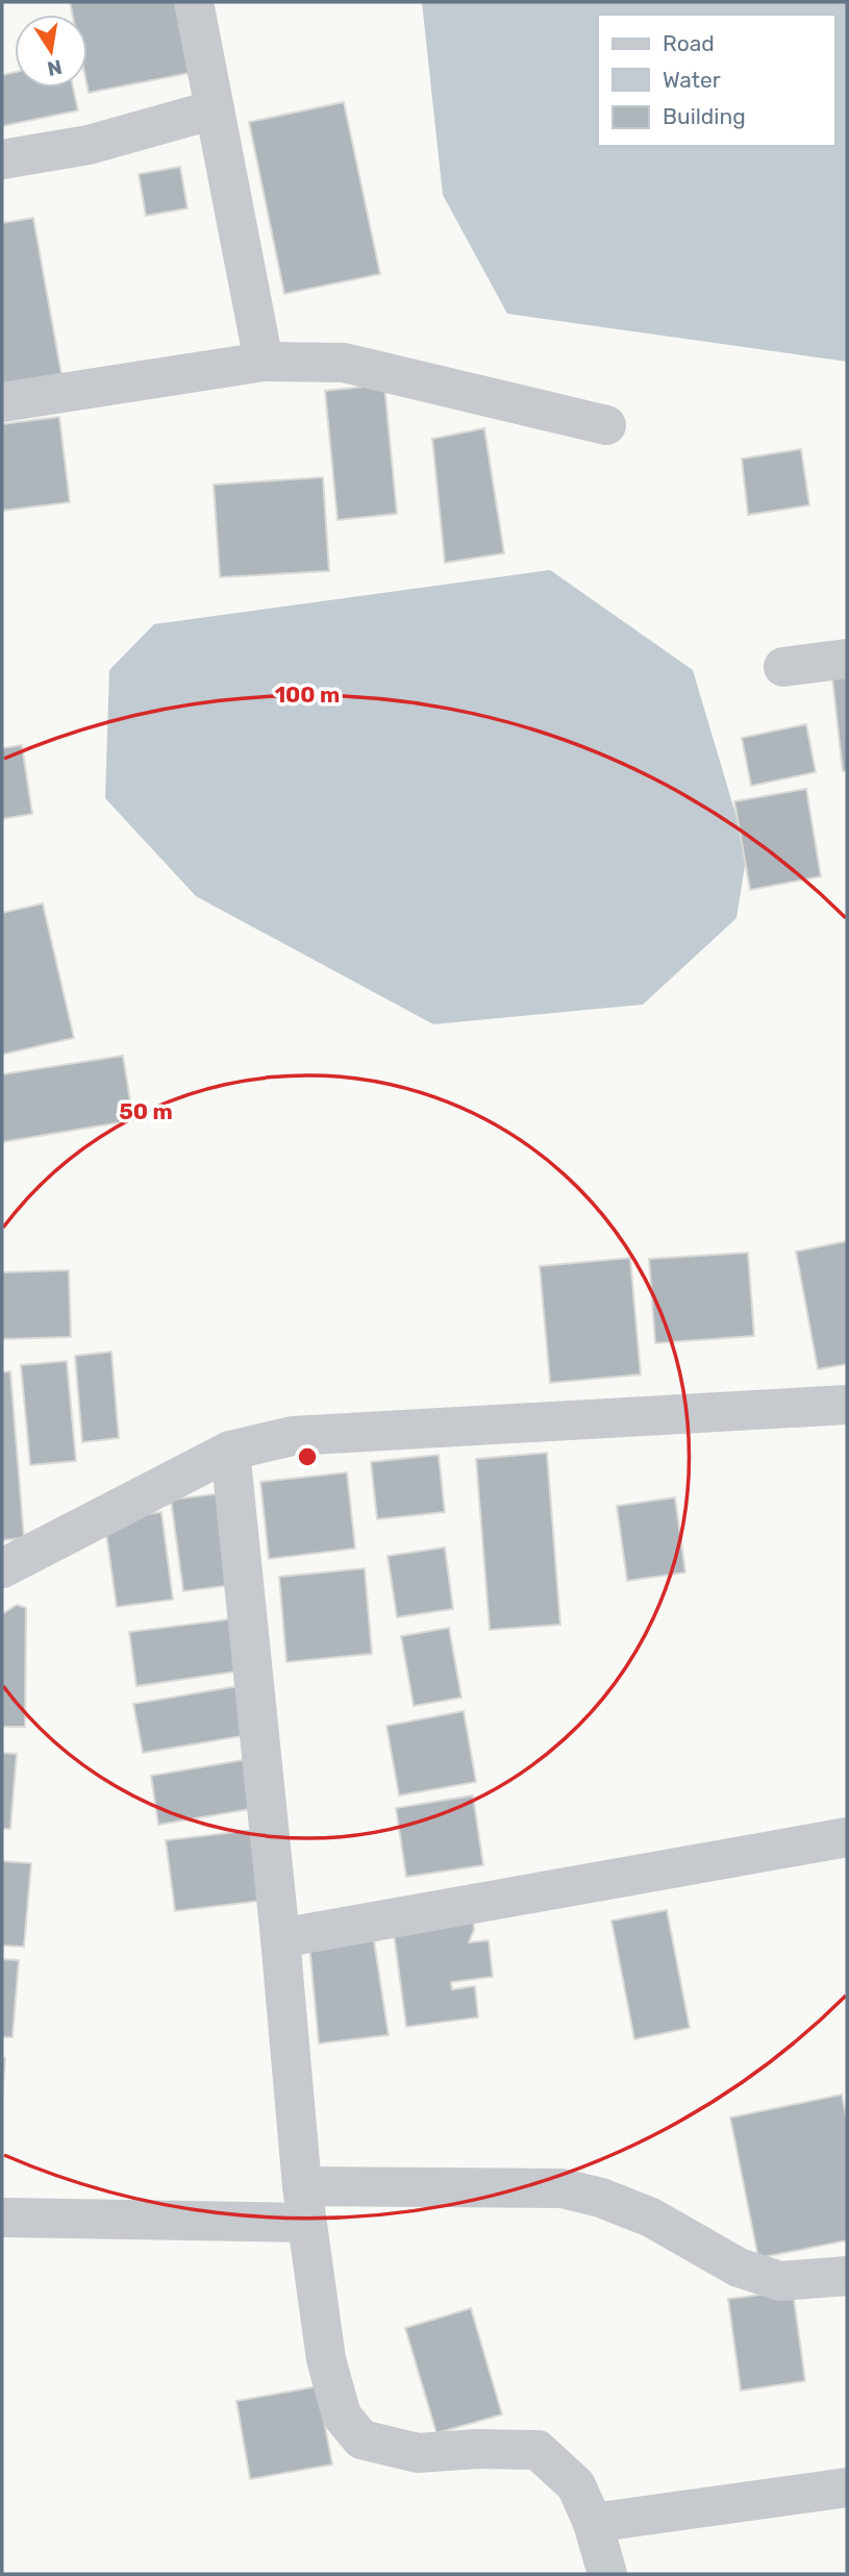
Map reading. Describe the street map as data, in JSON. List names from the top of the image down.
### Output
{
  "legend": ["Road", "Water", "Building"],
  "north": "bottom",
  "rings": ["100 m", "50 m"]
}
